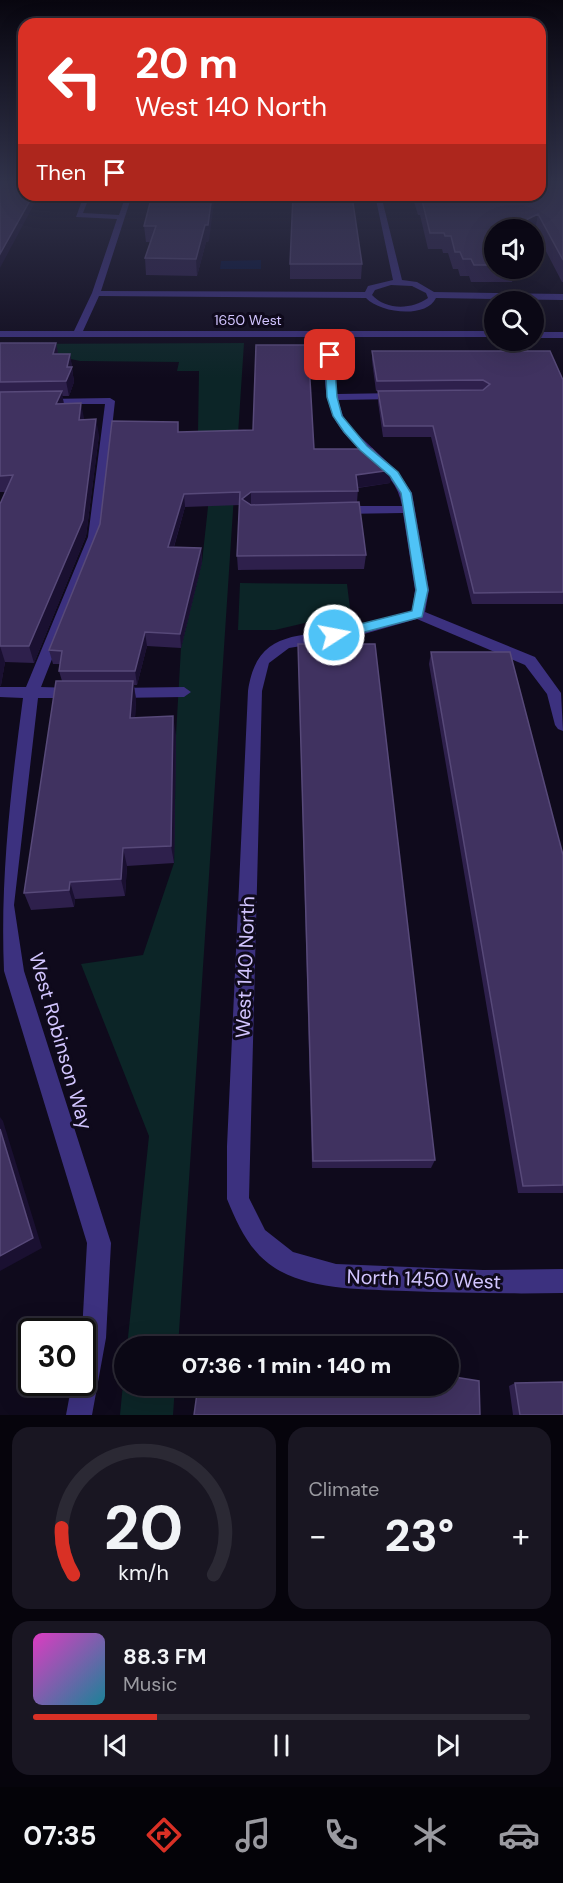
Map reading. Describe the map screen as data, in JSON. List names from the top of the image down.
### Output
{
  "streets": {
    "street": [
      "1650 West",
      "West 140 North",
      "West Robinson Way",
      "North 1450 West"
    ]
  },
  "crossings": [
    ["West 140 North", "North 1450 West"]
  ],
  "page": {
    "turn": ["20 m", "West 140 North"],
    "then": "Then",
    "limit": "30",
    "trip": "07:36 · 1 min · 140 m",
    "tile": "Climate",
    "heat": ["−", "23°", "+"],
    "song": ["88.3 FM", "Music"],
    "tabs": "07:35",
    "gauge": ["20", "km/h"]
  }
}
